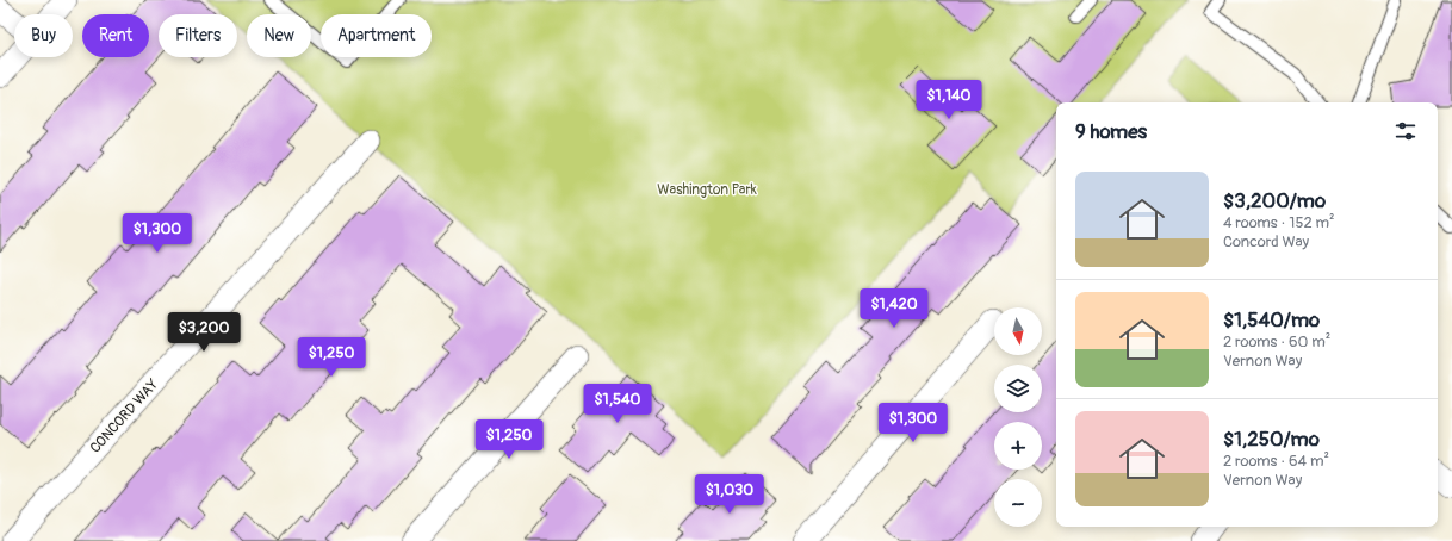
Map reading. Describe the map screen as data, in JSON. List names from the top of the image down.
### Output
{
  "streets": {
    "street": ["CONCORD WAY"]
  },
  "parks": ["Washington Park"],
  "north": "bottom",
  "page": {
    "chip": [
      "Buy",
      "Rent",
      "Filters",
      "New",
      "Apartment"
    ],
    "price": [
      "$1,140",
      "$1,300",
      "$1,420",
      "$3,200",
      "$1,250",
      "$1,540",
      "$1,300",
      "$1,250",
      "$1,030"
    ],
    "heading": "9 homes",
    "list": [
      {
        "name": "$3,200/mo",
        "note": "4 rooms · 152 m² · Concord Way"
      },
      {
        "name": "$1,540/mo",
        "note": "2 rooms · 60 m² · Vernon Way"
      },
      {
        "name": "$1,250/mo",
        "note": "2 rooms · 64 m² · Vernon Way"
      }
    ],
    "map_buttons": ["+", "−"]
  }
}
